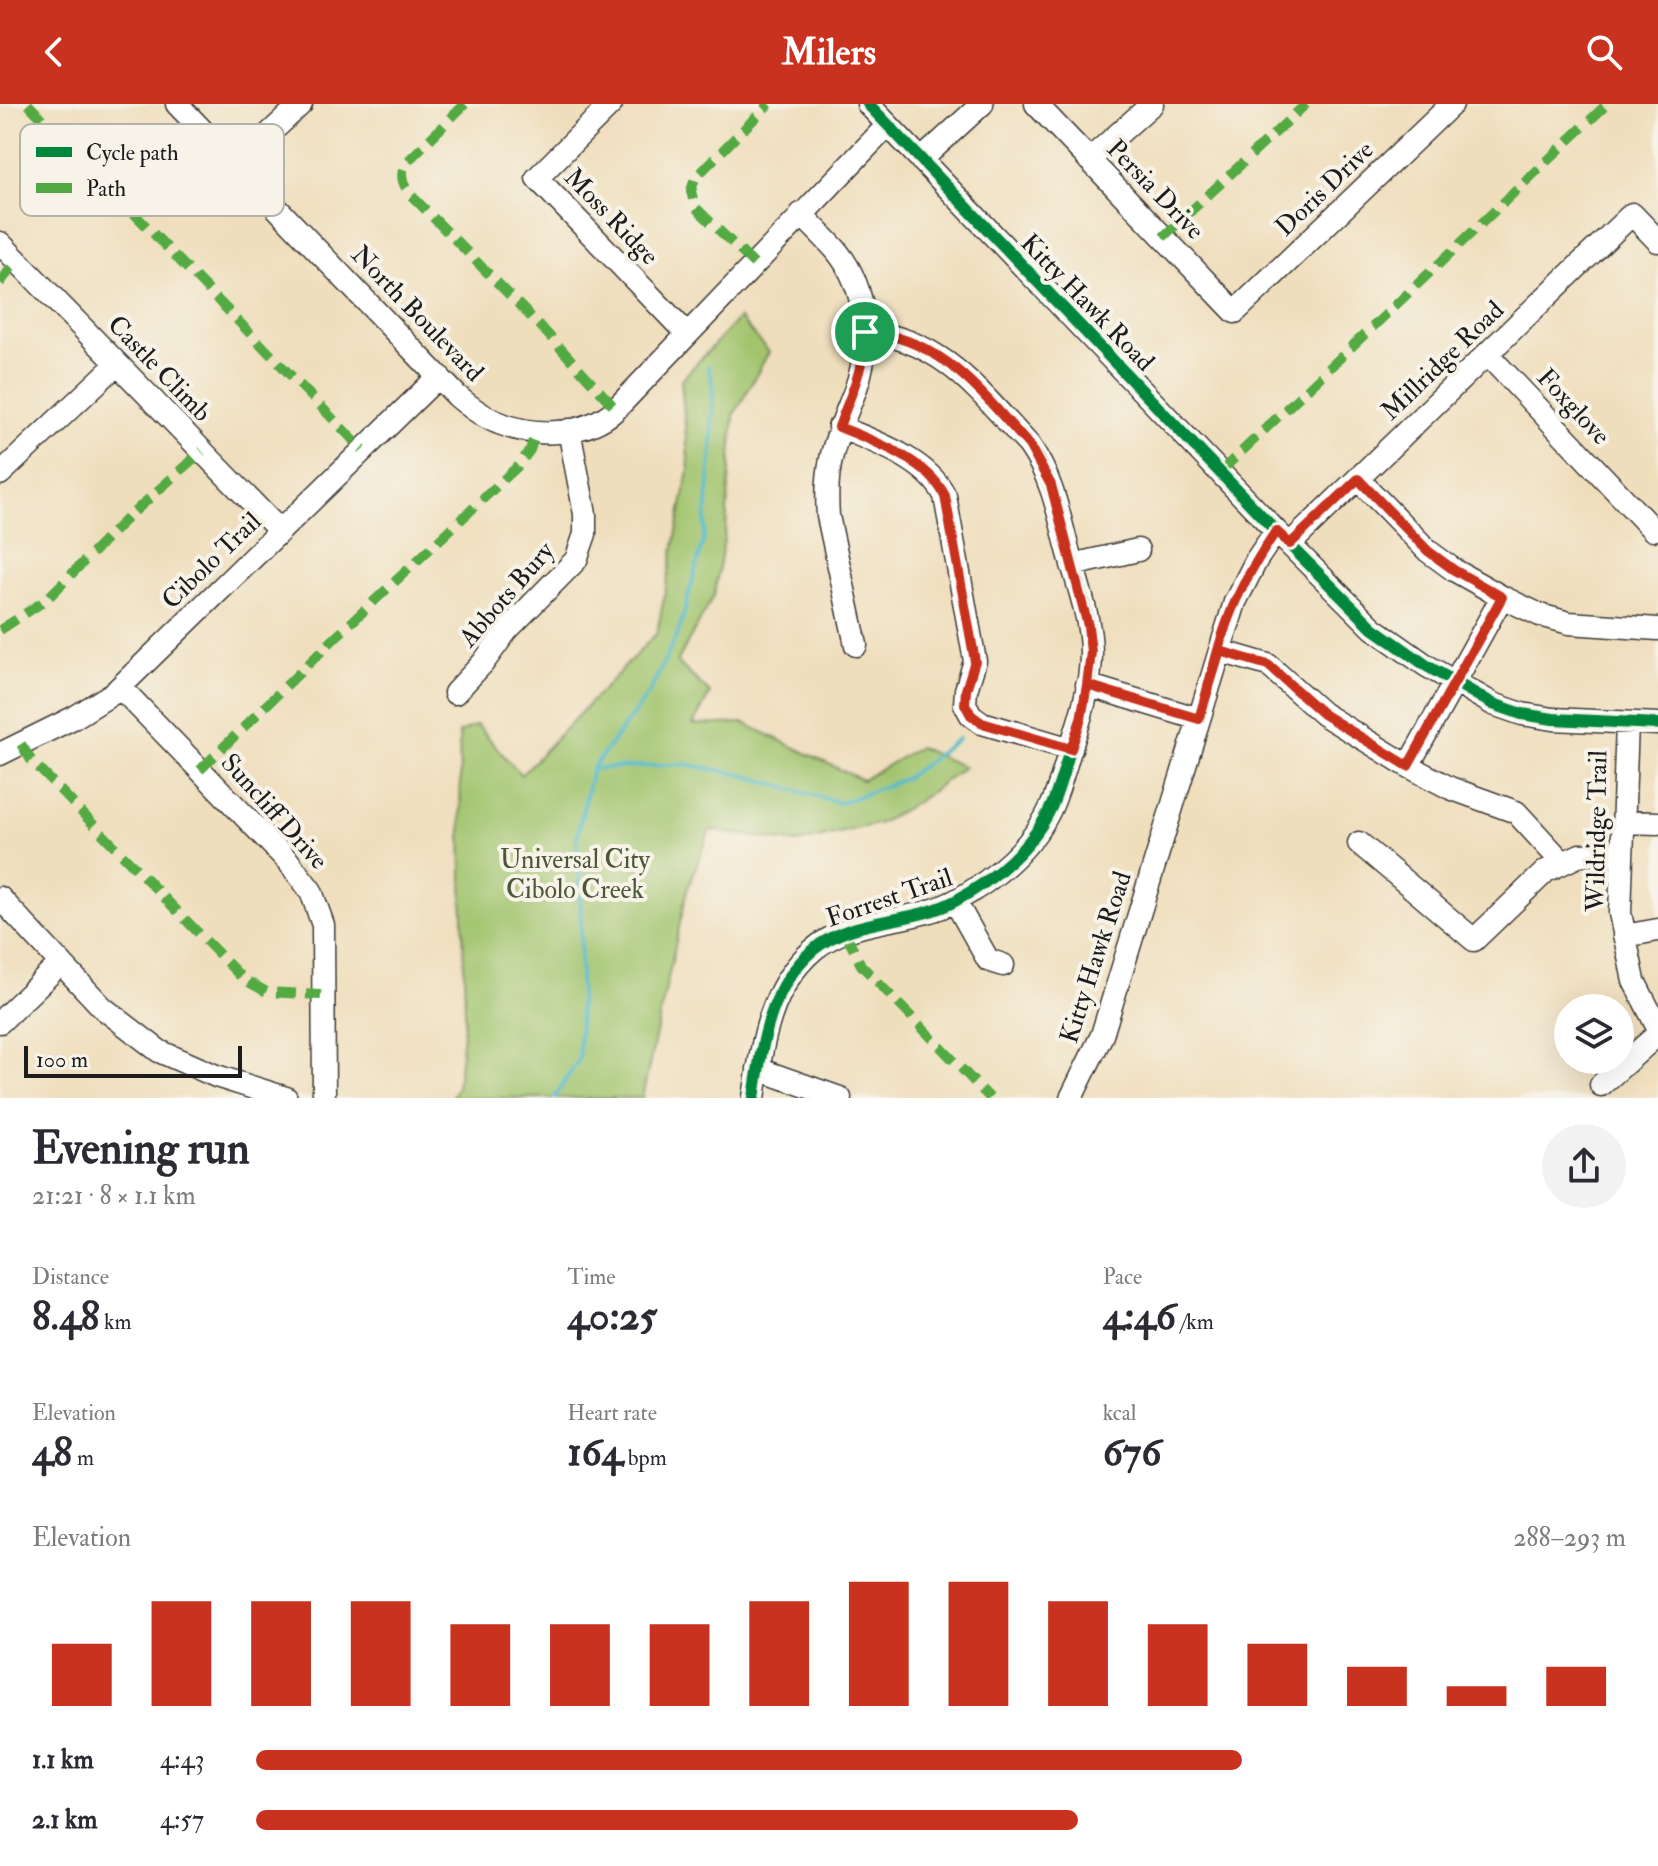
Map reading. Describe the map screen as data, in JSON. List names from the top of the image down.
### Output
{
  "streets": {
    "street": [
      "Doris Drive",
      "Persia Drive",
      "Moss Ridge",
      "Kitty Hawk Road",
      "North Boulevard",
      "Millridge Road",
      "Castle Climb",
      "Foxglove",
      "Cibolo Trail",
      "Abbots Bury",
      "Suncliff Drive",
      "Wildridge Trail",
      "Forrest Trail"
    ]
  },
  "crossings": [
    ["Doris Drive", "Persia Drive"],
    ["Moss Ridge", "North Boulevard"],
    ["Kitty Hawk Road", "North Boulevard"],
    ["Kitty Hawk Road", "Millridge Road"],
    ["North Boulevard", "Cibolo Trail"],
    ["North Boulevard", "Abbots Bury"],
    ["Millridge Road", "Foxglove"],
    ["Castle Climb", "Cibolo Trail"],
    ["Cibolo Trail", "Suncliff Drive"]
  ],
  "parks": ["Universal City Cibolo Creek"],
  "legend": ["Cycle path", "Path"],
  "scale_bar": "100 m",
  "page": {
    "header": "Milers",
    "scale": "100 m",
    "heading": ["Evening run", "21:21 · 8 × 1.1 km"],
    "stats": [
      ["Distance", "8.48 km"],
      ["Time", "40:25"],
      ["Pace", "4:46 /km"],
      ["Elevation", "48 m"],
      ["Heart rate", "164 bpm"],
      ["kcal", "676"]
    ],
    "chart": ["Elevation", "288–293 m"],
    "list": [
      {
        "name": "1.1 km",
        "note": "4:43"
      },
      {
        "name": "2.1 km",
        "note": "4:57"
      }
    ]
  }
}
